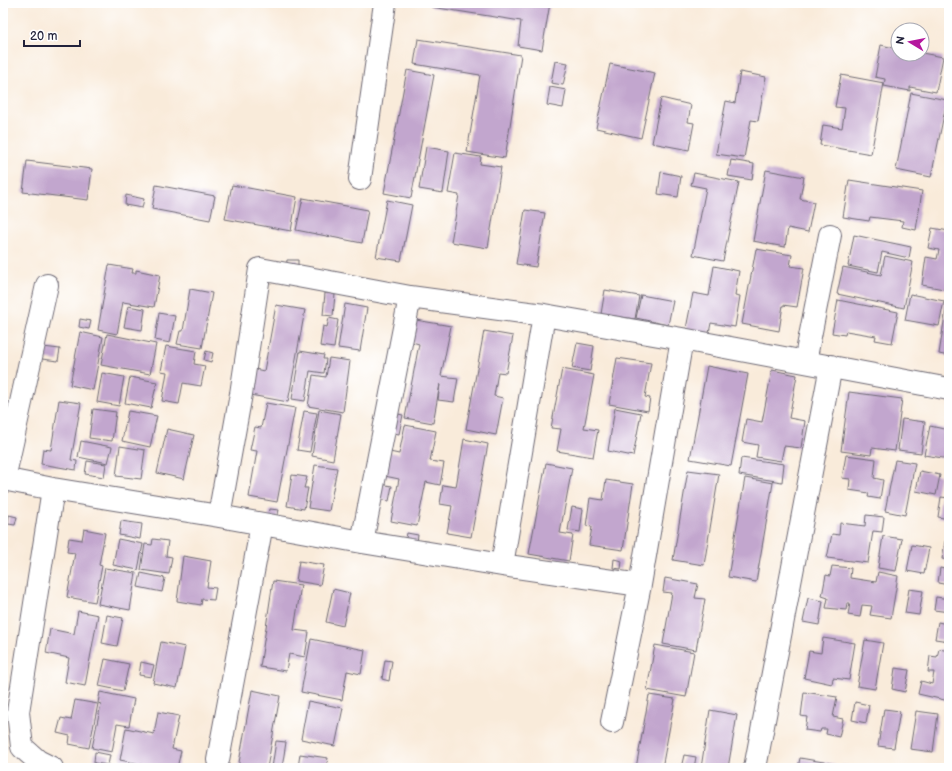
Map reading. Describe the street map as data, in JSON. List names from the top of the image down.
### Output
{
  "scale_bar": "20 m",
  "north": "left"
}
